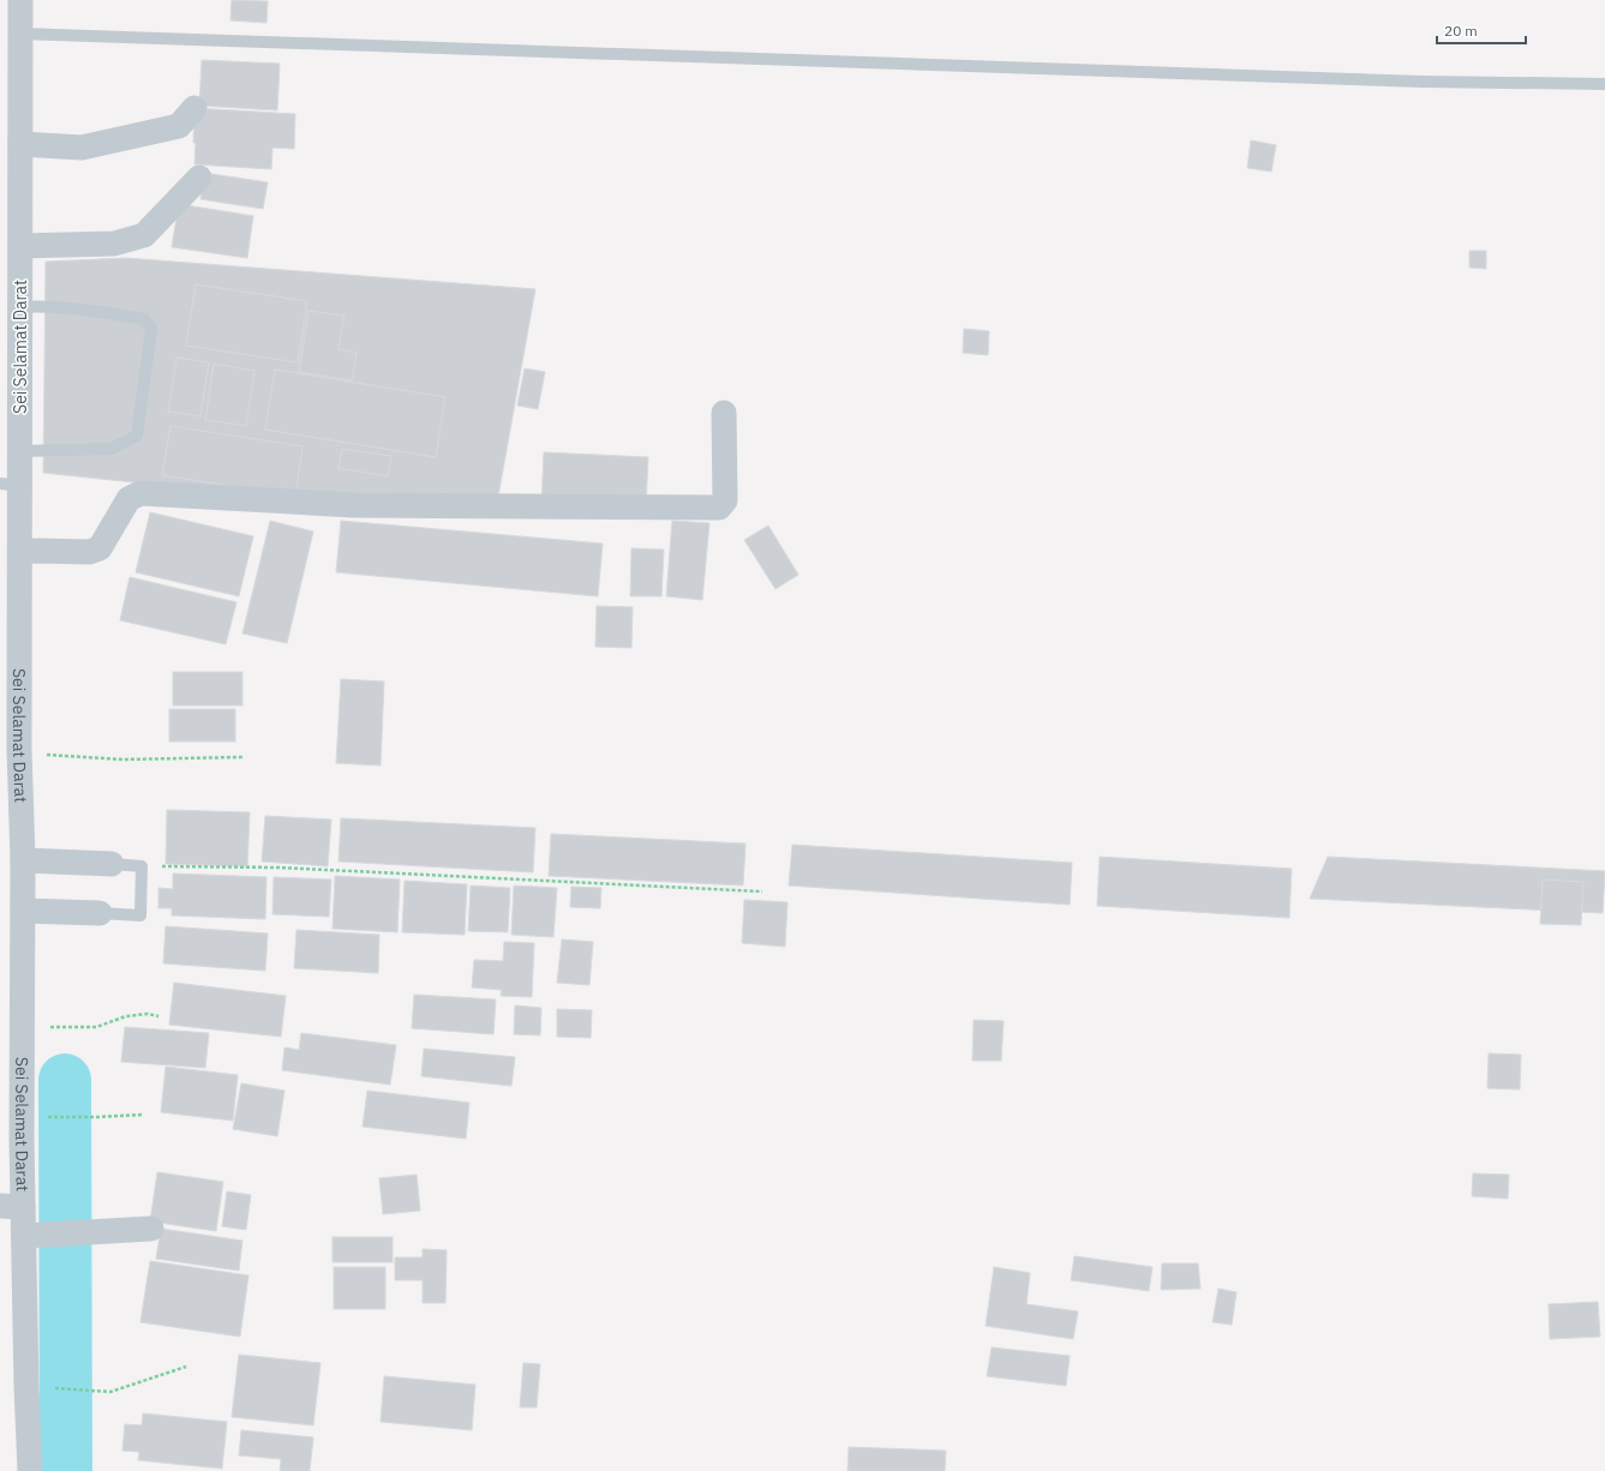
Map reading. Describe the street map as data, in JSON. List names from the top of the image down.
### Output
{
  "streets": {
    "street": ["Sei Selamat Darat"]
  },
  "scale_bar": "20 m"
}
